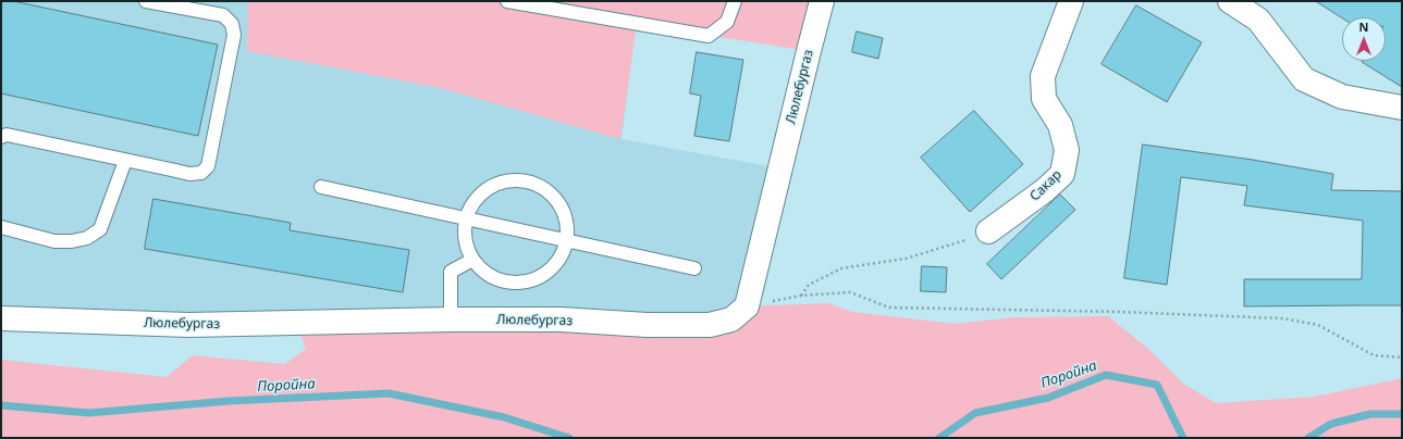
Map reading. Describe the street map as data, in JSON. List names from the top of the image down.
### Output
{
  "streets": {
    "street": ["Люлебургаз", "Сакар"]
  },
  "water": ["Поройна"],
  "north": "top"
}
